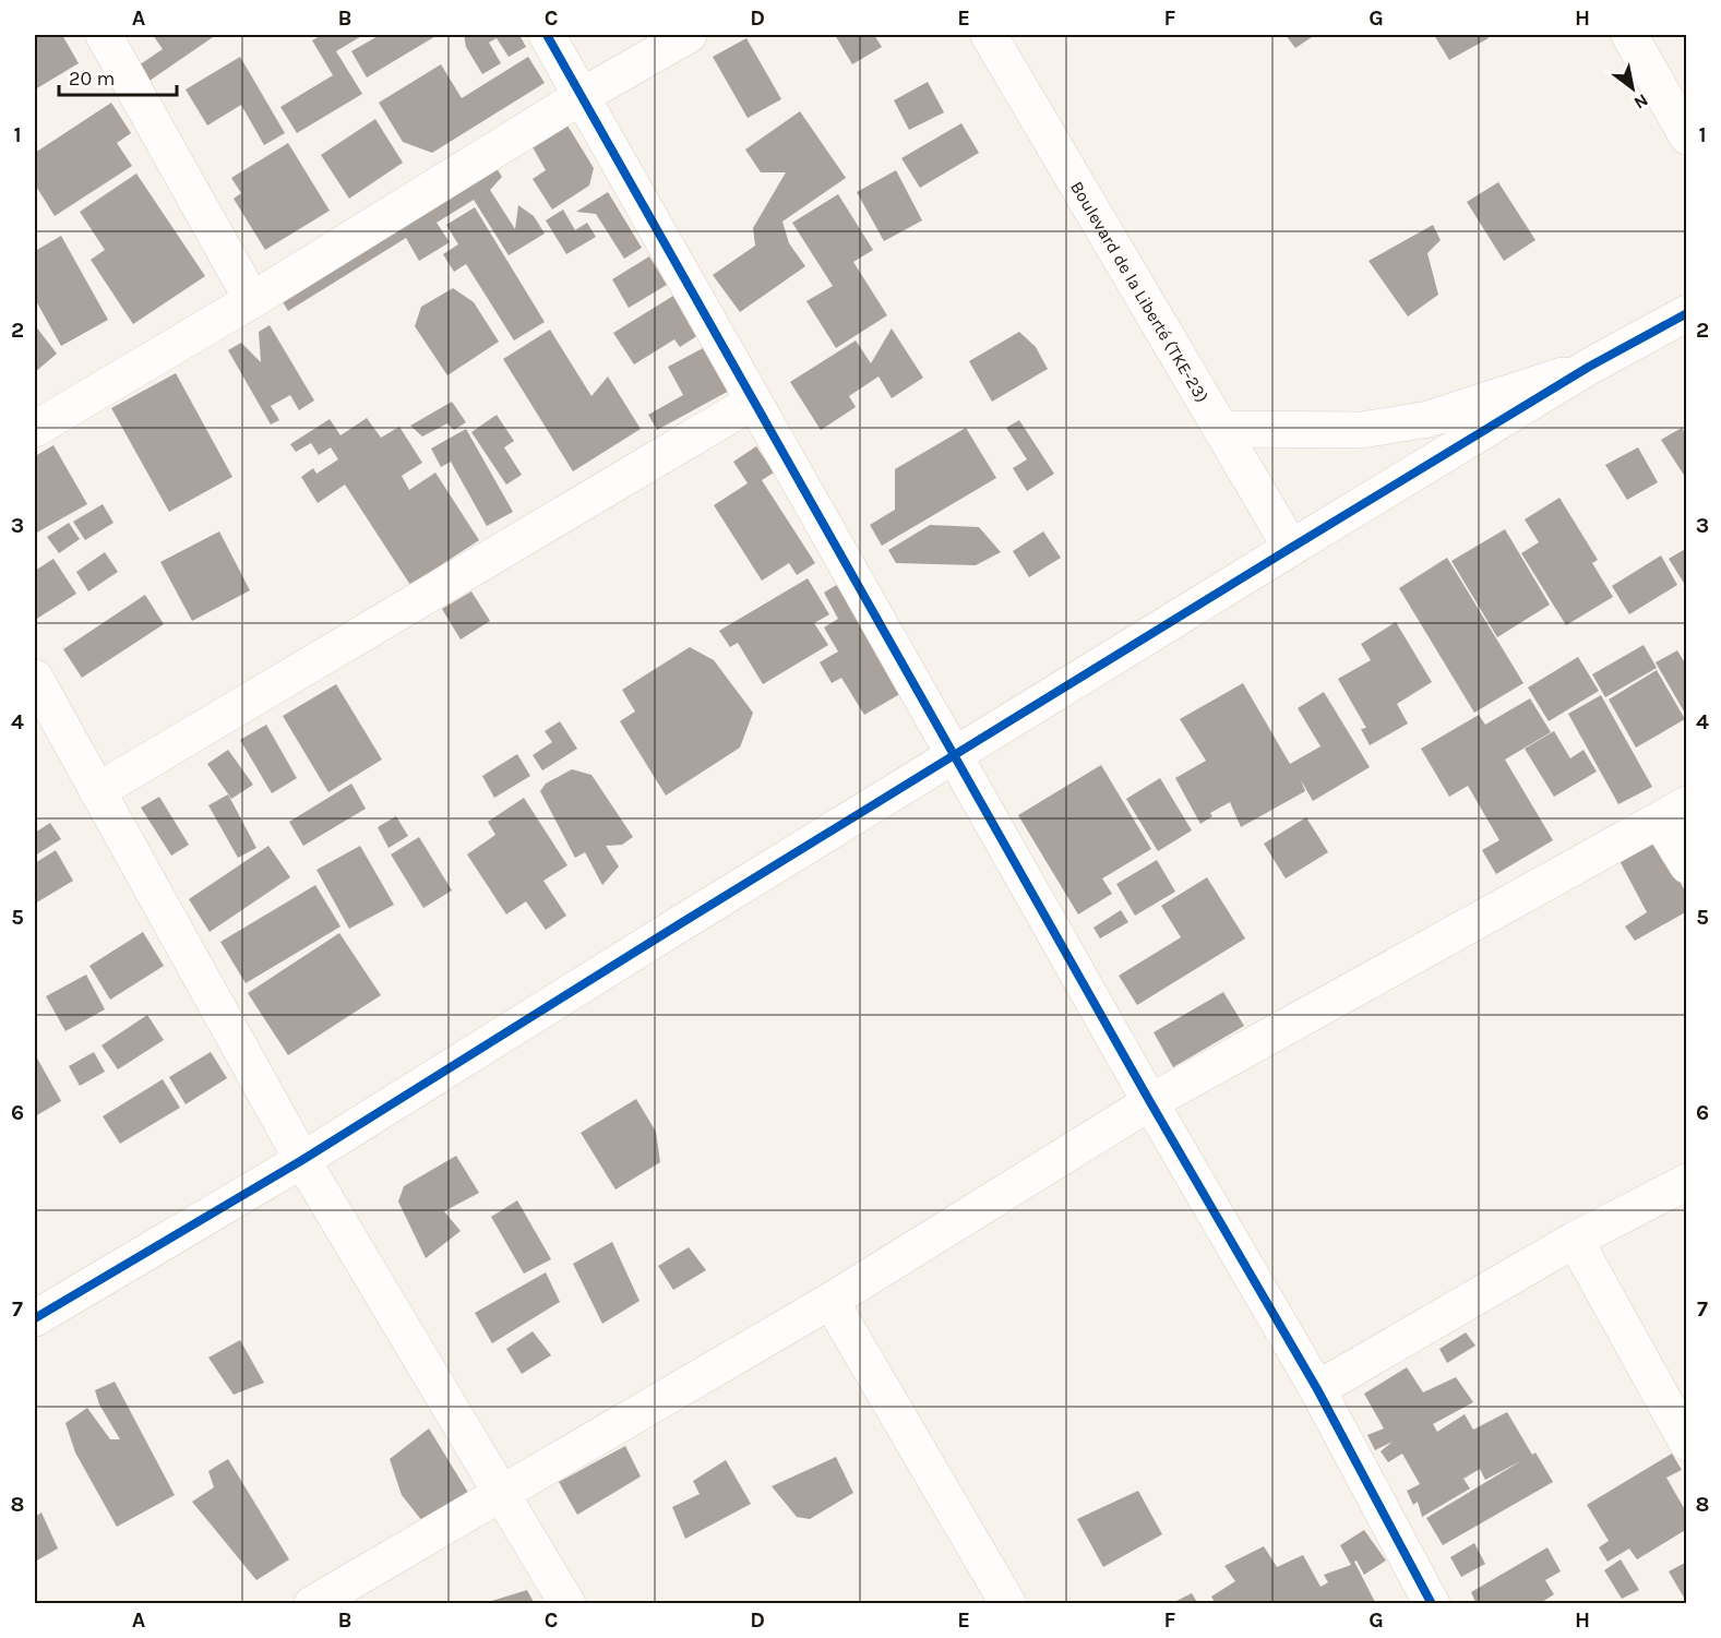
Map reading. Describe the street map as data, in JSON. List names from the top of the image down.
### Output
{
  "streets": {
    "street": ["Boulevard de la Liberté (TKE-23)"]
  },
  "scale_bar": "20 m",
  "north": "bottom right",
  "grid": {
    "columns": [
      "A",
      "B",
      "C",
      "D",
      "E",
      "F",
      "G",
      "H"
    ],
    "rows": [
      "1",
      "2",
      "3",
      "4",
      "5",
      "6",
      "7",
      "8"
    ]
  }
}
